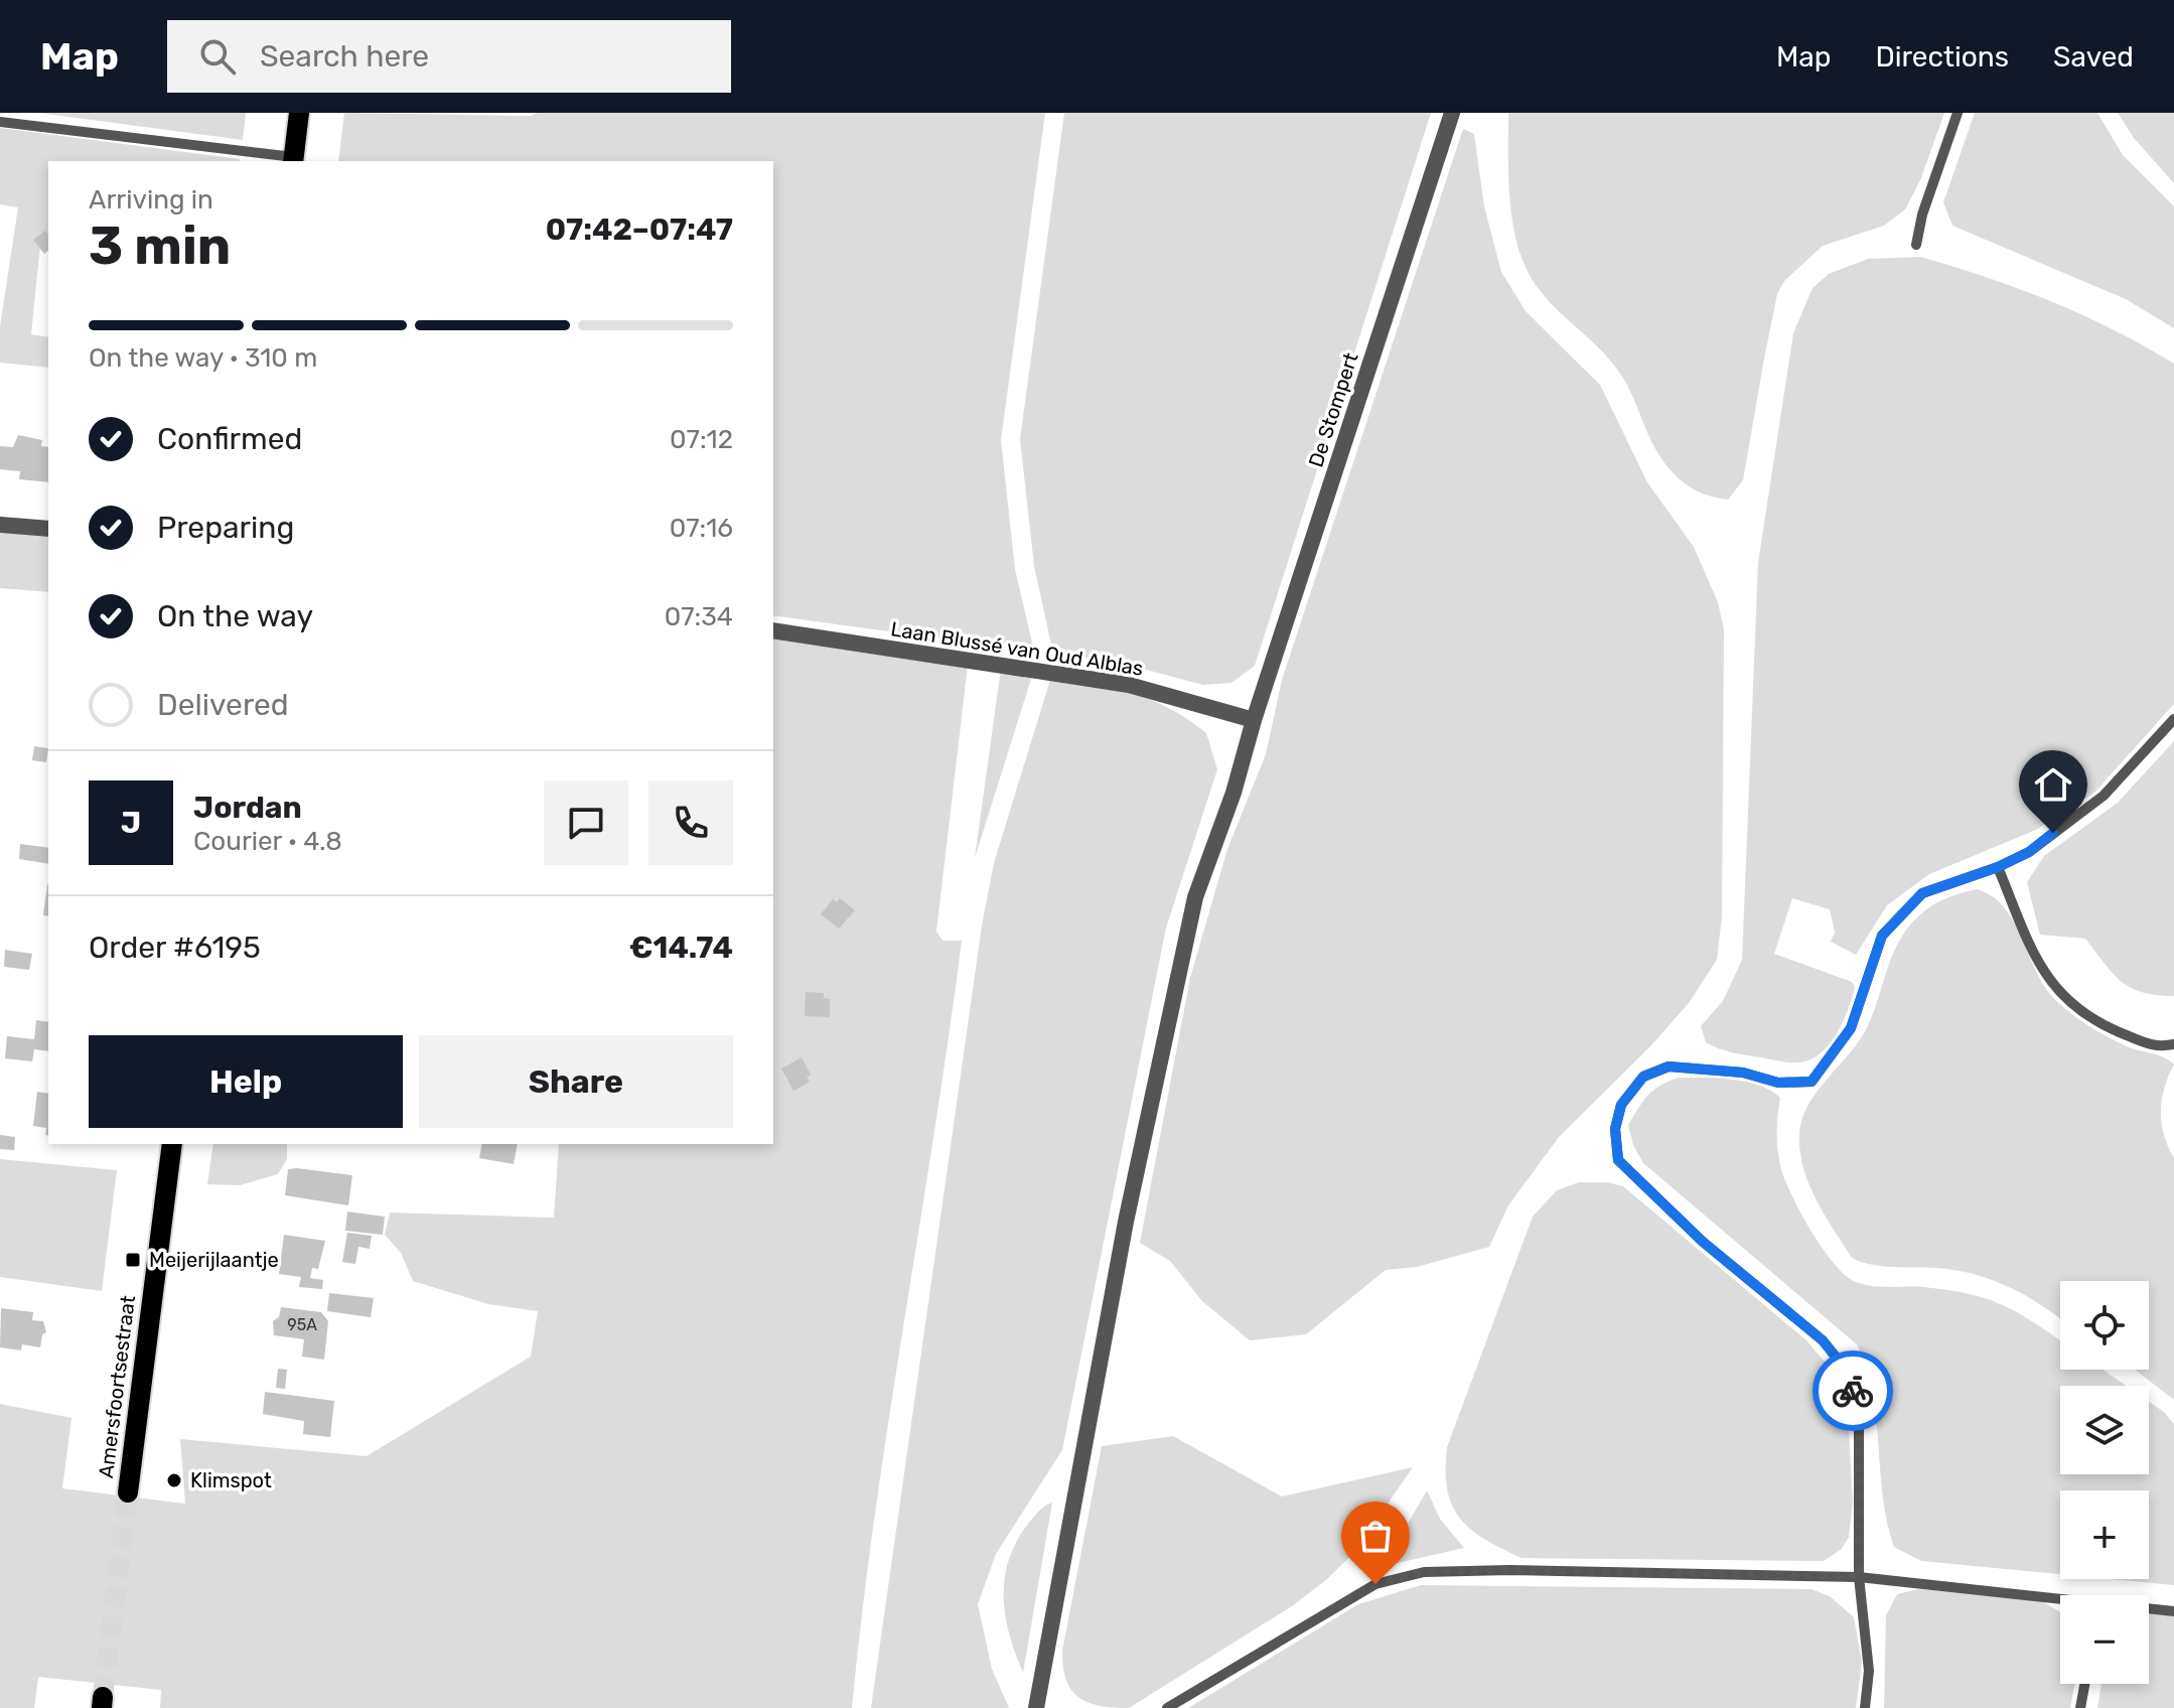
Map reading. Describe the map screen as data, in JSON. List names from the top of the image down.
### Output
{
  "streets": {
    "main road": ["Amersfoortsestraat"],
    "street": ["De Stompert", "Laan Blussé van Oud Alblas"]
  },
  "crossings": [
    ["De Stompert", "Laan Blussé van Oud Alblas"]
  ],
  "places": {
    "transit": ["Meijerijlaantje"],
    "other": ["Klimspot"]
  },
  "house_numbers": ["95A"],
  "page": {
    "header": "Map",
    "search": "Search here",
    "nav": ["Map", "Directions", "Saved"],
    "heading": ["3 min", "Arriving in", "07:42–07:47"],
    "panel": [
      "Jordan",
      "Courier · 4.8",
      "Order #6195",
      "€14.74"
    ],
    "bar": "On the way · 310 m",
    "list": [
      ["Confirmed", "07:12"],
      ["Preparing", "07:16"],
      ["On the way", "07:34"],
      "Delivered"
    ],
    "round": "J",
    "buttons": ["Help", "Share"],
    "map_buttons": ["+", "−"]
  }
}
